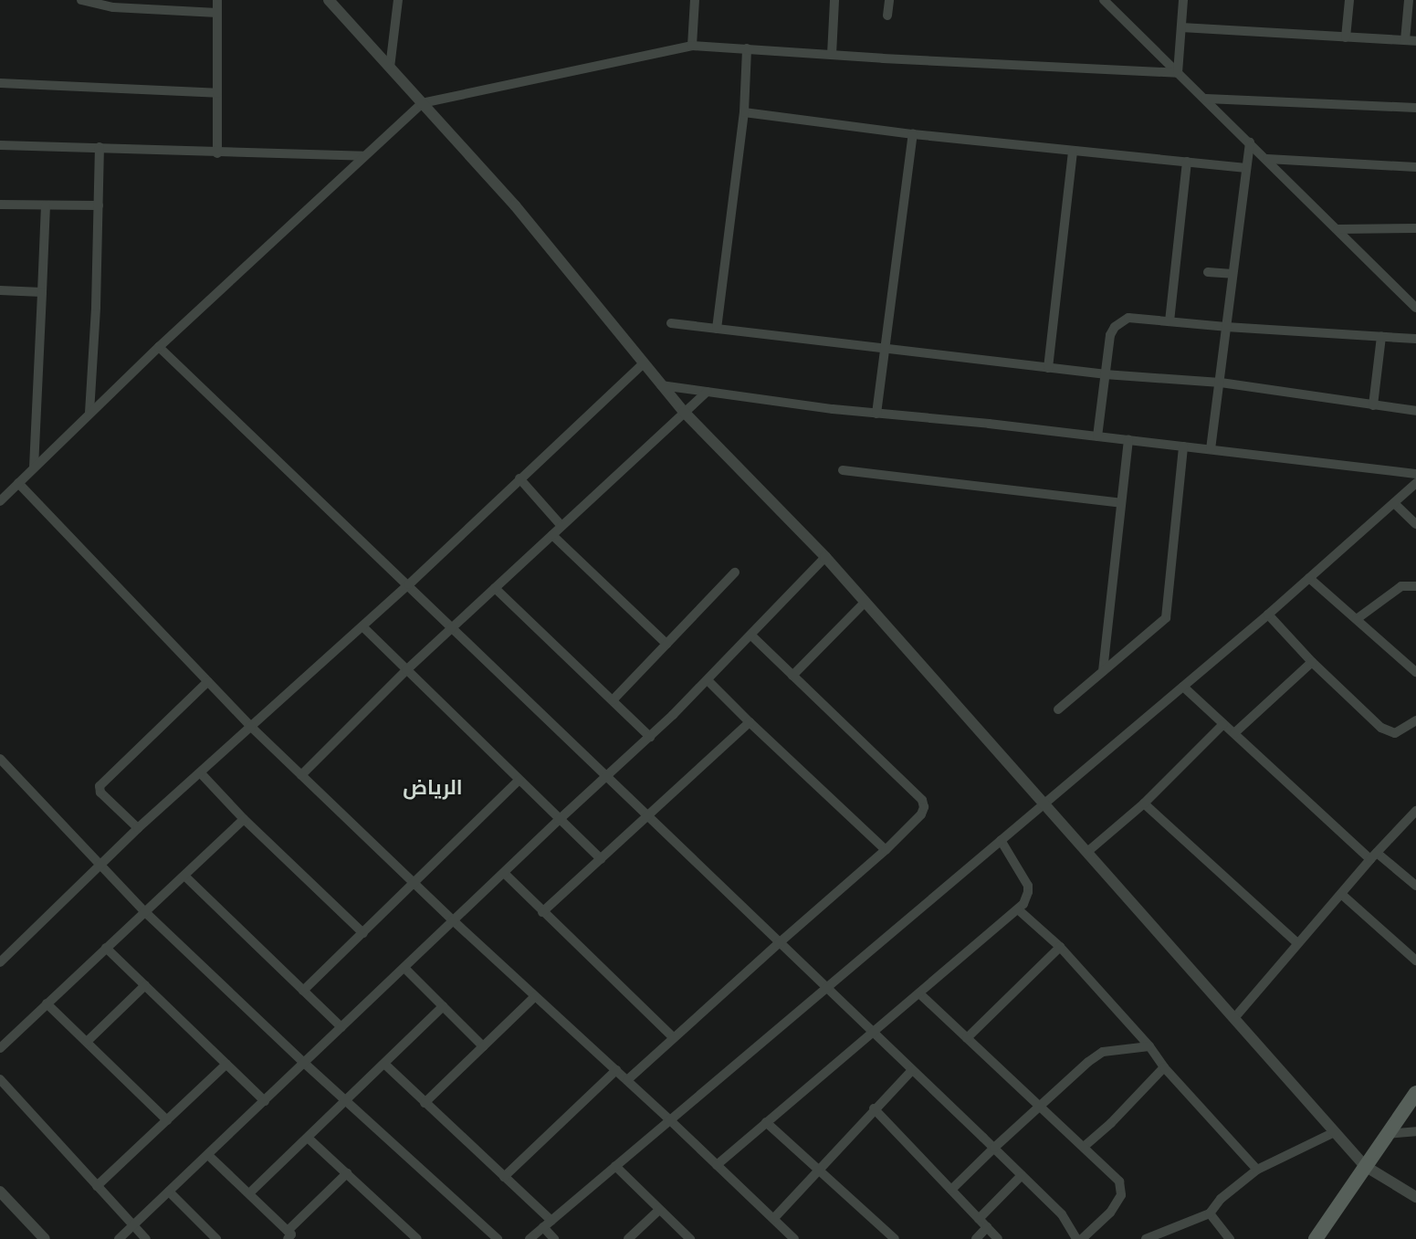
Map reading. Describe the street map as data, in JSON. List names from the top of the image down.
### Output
{
  "districts": ["الرياض"]
}
